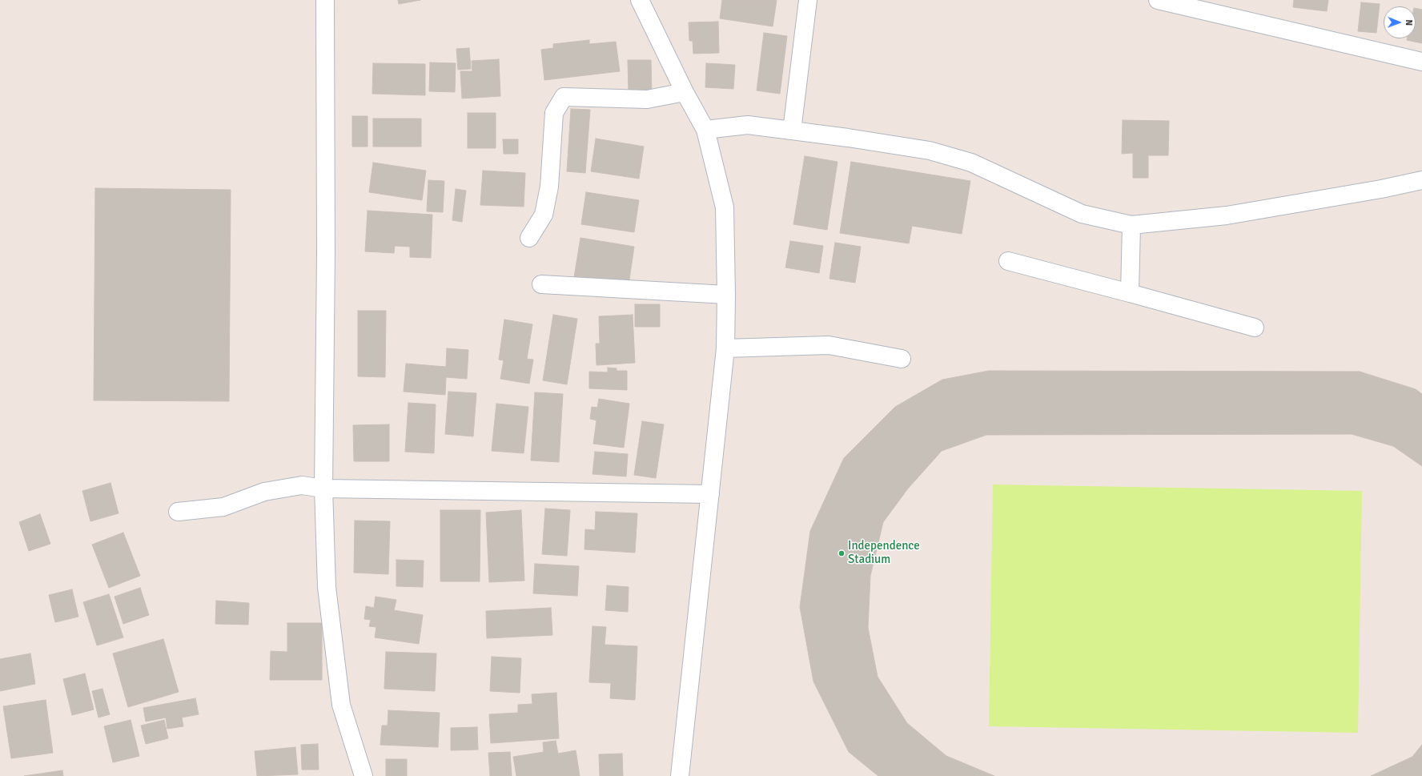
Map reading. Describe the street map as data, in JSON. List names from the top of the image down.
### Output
{
  "places": ["Independence Stadium"],
  "north": "right"
}
